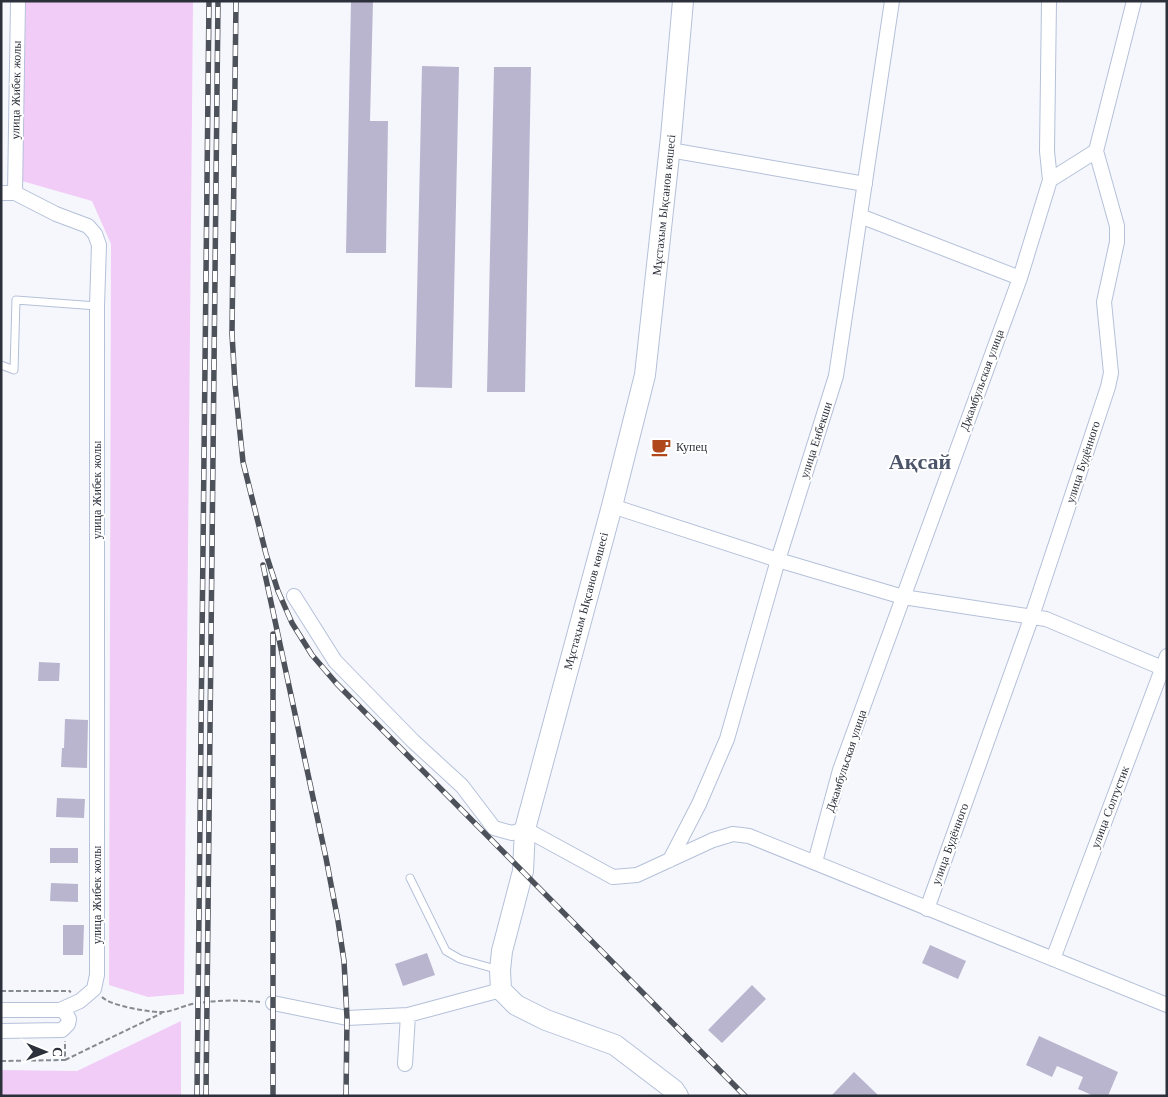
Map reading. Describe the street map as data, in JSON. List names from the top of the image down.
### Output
{
  "streets": {
    "main road": ["Мұстахым Ықсанов көшесі"],
    "street": [
      "улица Жибек жолы",
      "Джамбульская улица",
      "улица Енбекши",
      "улица Будённого",
      "улица Солтустик"
    ]
  },
  "districts": ["Ақсай"],
  "places": {
    "cafe": ["Купец"]
  },
  "north": "right"
}
